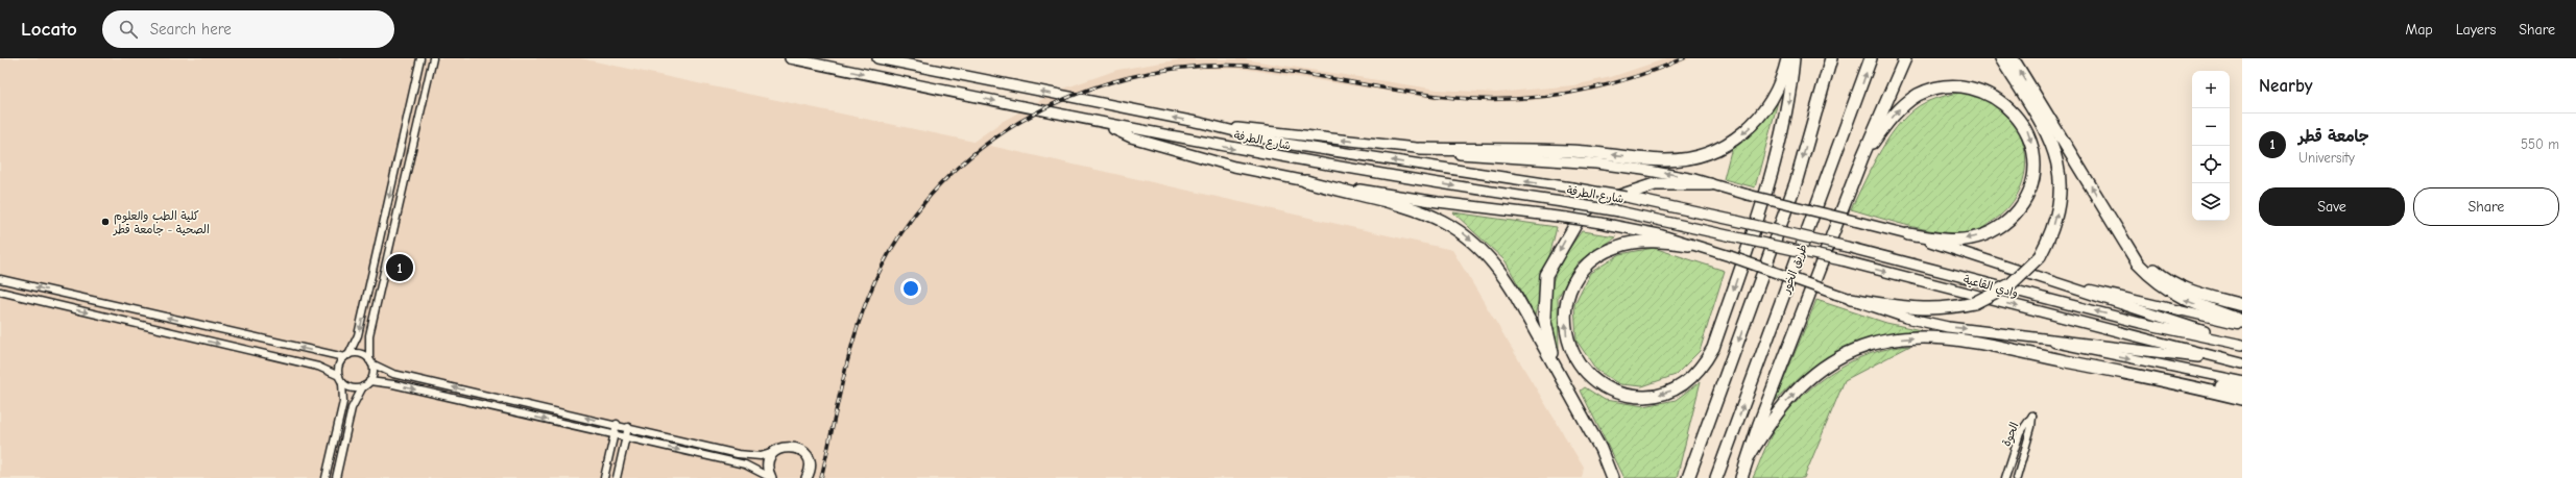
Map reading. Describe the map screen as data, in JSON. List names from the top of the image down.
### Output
{
  "streets": {
    "highway": ["طريق الخور"],
    "main road": ["شارع الطرفة", "وادي القاعية"],
    "street": ["الحوة"]
  },
  "crossings": [
    ["شارع الطرفة", "وادي القاعية"]
  ],
  "places": ["كلية الطب والعلوم الصحية - جامعة قطر"],
  "page": {
    "header": "Locato",
    "search": "Search here",
    "nav": ["Map", "Layers", "Share"],
    "heading": "Nearby",
    "map_buttons": ["+", "−"],
    "list": [
      {
        "mark": "1",
        "name": "جامعة قطر",
        "note": "University",
        "value": "550 m"
      }
    ],
    "buttons": ["Save", "Share"],
    "pins": "1"
  }
}
